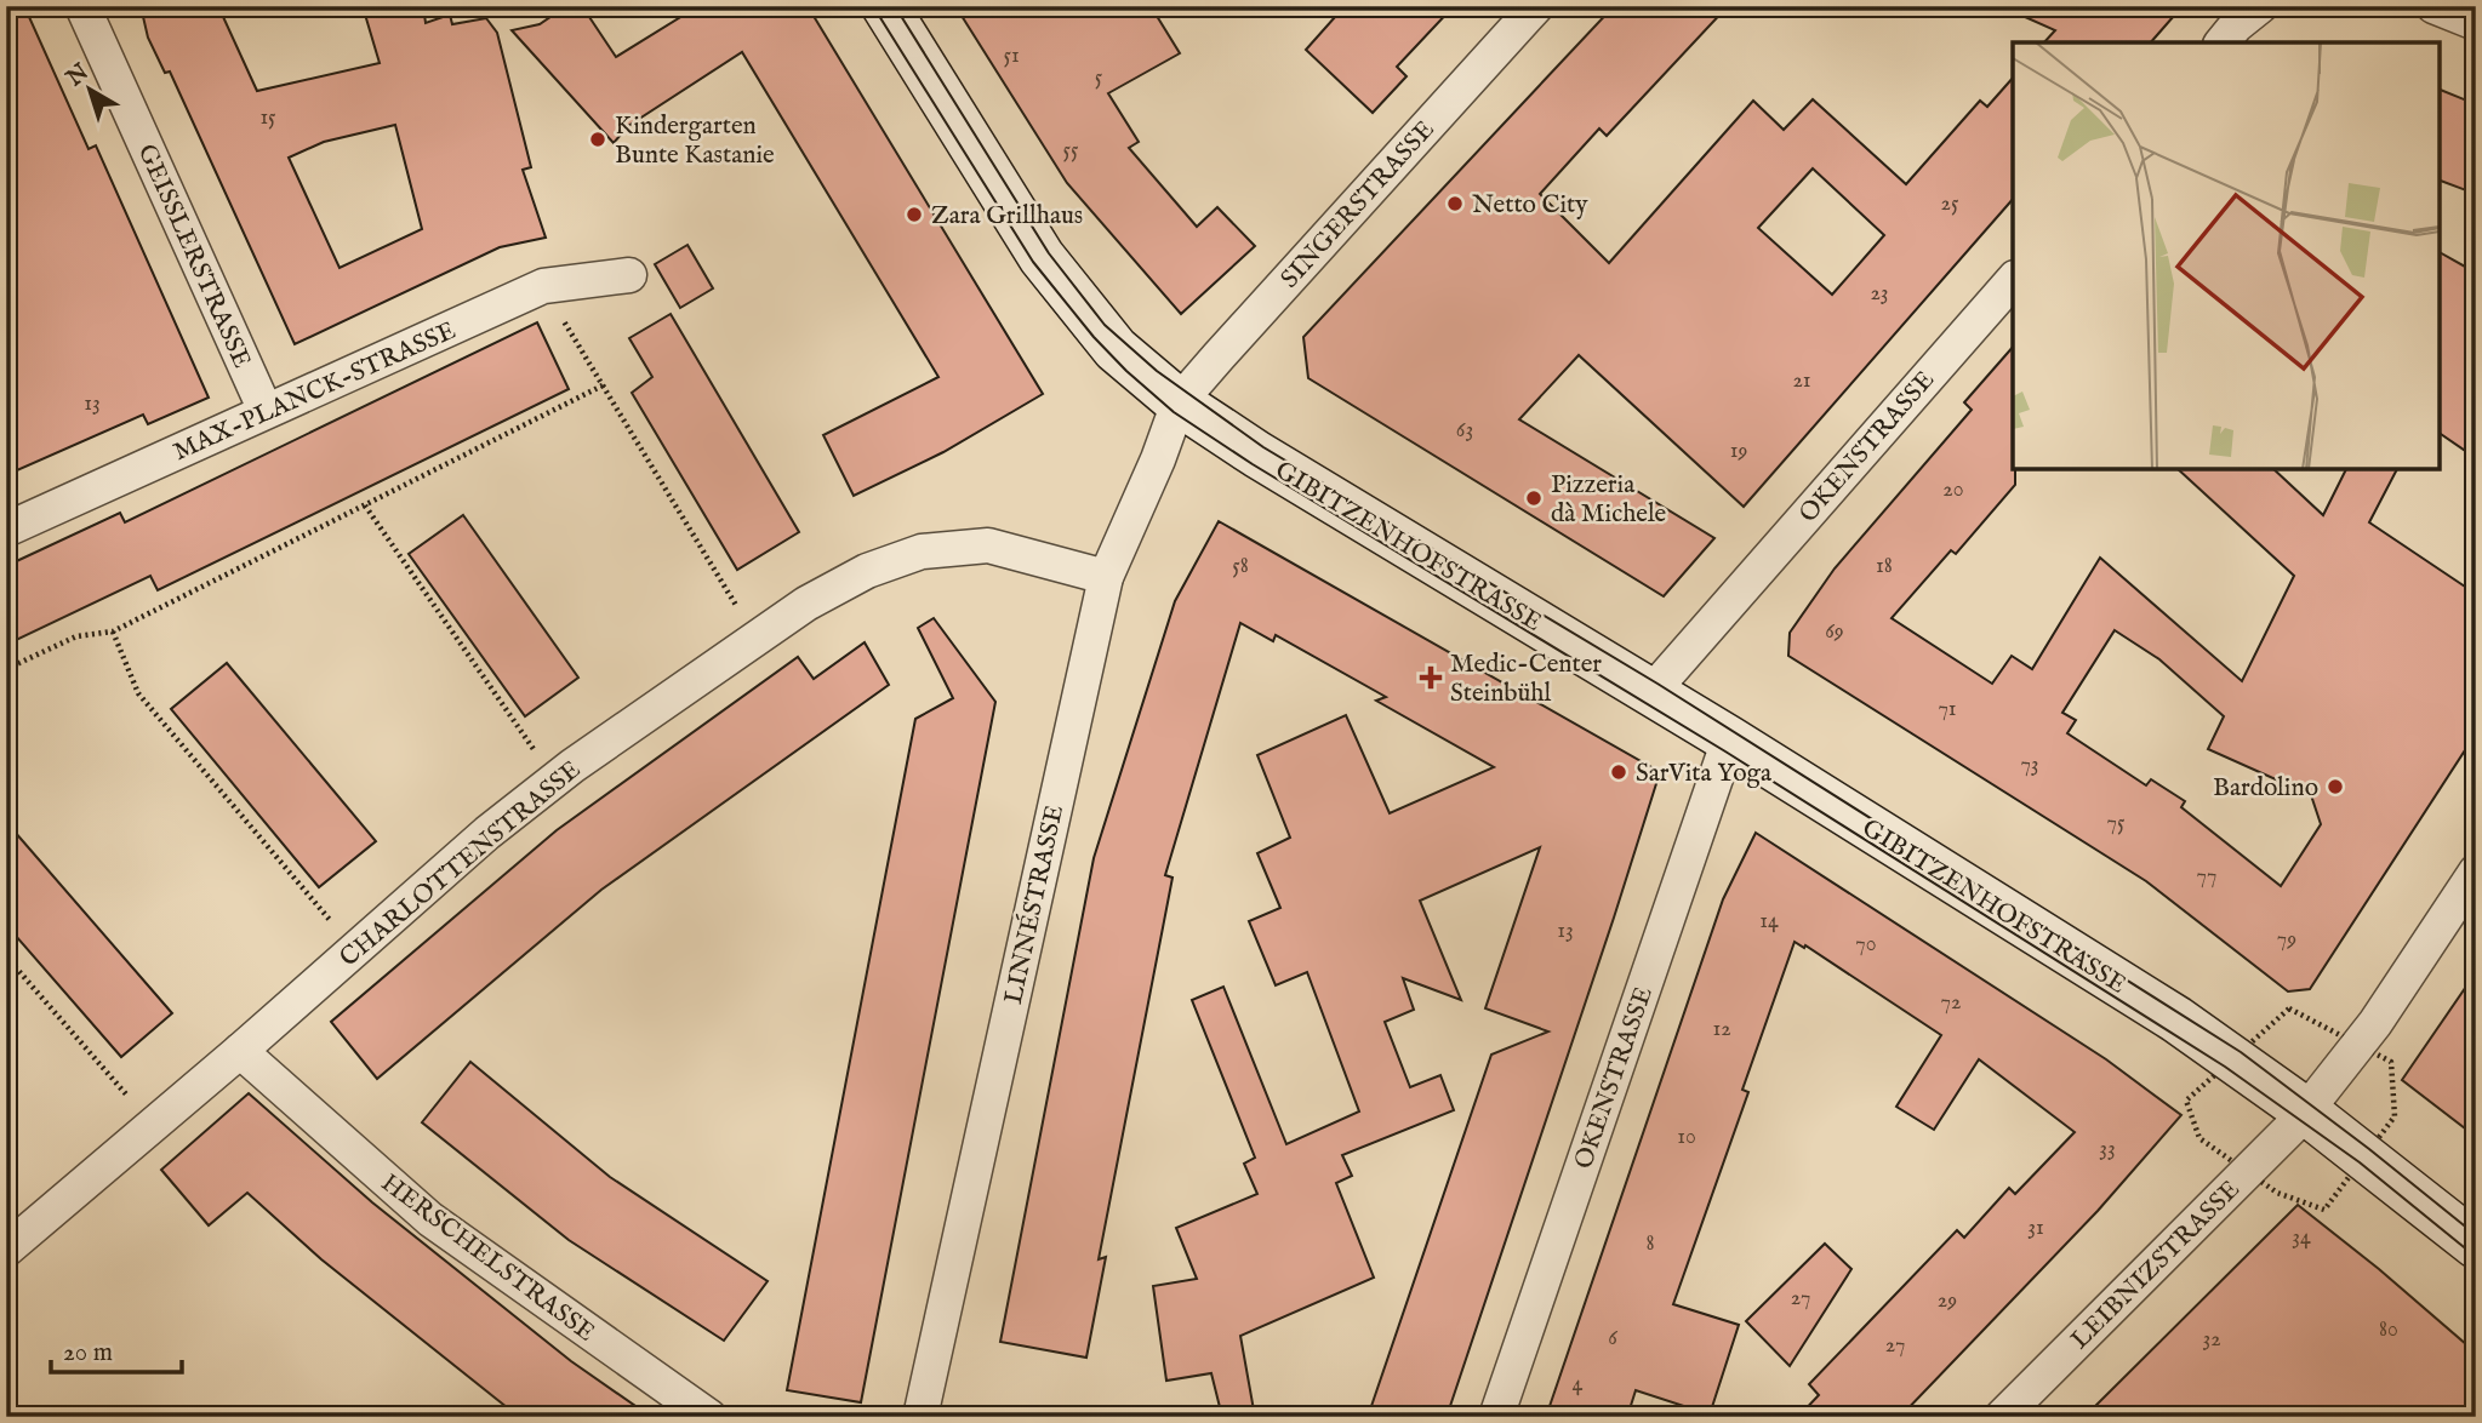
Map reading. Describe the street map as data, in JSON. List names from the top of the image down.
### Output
{
  "streets": {
    "main road": ["GIBITZENHOFSTRASSE"],
    "street": [
      "SINGERSTRASSE",
      "GEISSLERSTRASSE",
      "MAX-PLANCK-STRASSE",
      "OKENSTRASSE",
      "CHARLOTTENSTRASSE",
      "LINNÉSTRASSE",
      "HERSCHELSTRASSE",
      "LEIBNIZSTRASSE"
    ]
  },
  "crossings": [
    ["SINGERSTRASSE", "GIBITZENHOFSTRASSE"],
    ["SINGERSTRASSE", "LINNÉSTRASSE"],
    ["GEISSLERSTRASSE", "MAX-PLANCK-STRASSE"],
    ["OKENSTRASSE", "GIBITZENHOFSTRASSE"],
    ["GIBITZENHOFSTRASSE", "LINNÉSTRASSE"],
    ["GIBITZENHOFSTRASSE", "LEIBNIZSTRASSE"],
    ["CHARLOTTENSTRASSE", "LINNÉSTRASSE"],
    ["CHARLOTTENSTRASSE", "HERSCHELSTRASSE"]
  ],
  "places": {
    "other": [
      "Kindergarten Bunte Kastanie",
      "Netto City",
      "Zara Grillhaus",
      "Pizzeria dà Michele",
      "SarVita Yoga",
      "Bardolino"
    ],
    "health": ["Medic-Center Steinbühl"]
  },
  "house_numbers": [
    "51",
    "5",
    "15",
    "55",
    "25",
    "23",
    "21",
    "13",
    "63",
    "19",
    "20",
    "58",
    "18",
    "69",
    "71",
    "73",
    "75",
    "77",
    "14",
    "13",
    "79",
    "70",
    "72",
    "12",
    "10",
    "33",
    "31",
    "34",
    "8",
    "27",
    "29",
    "80",
    "6",
    "32",
    "27",
    "4"
  ],
  "scale_bar": "20 m",
  "north": "top left"
}
